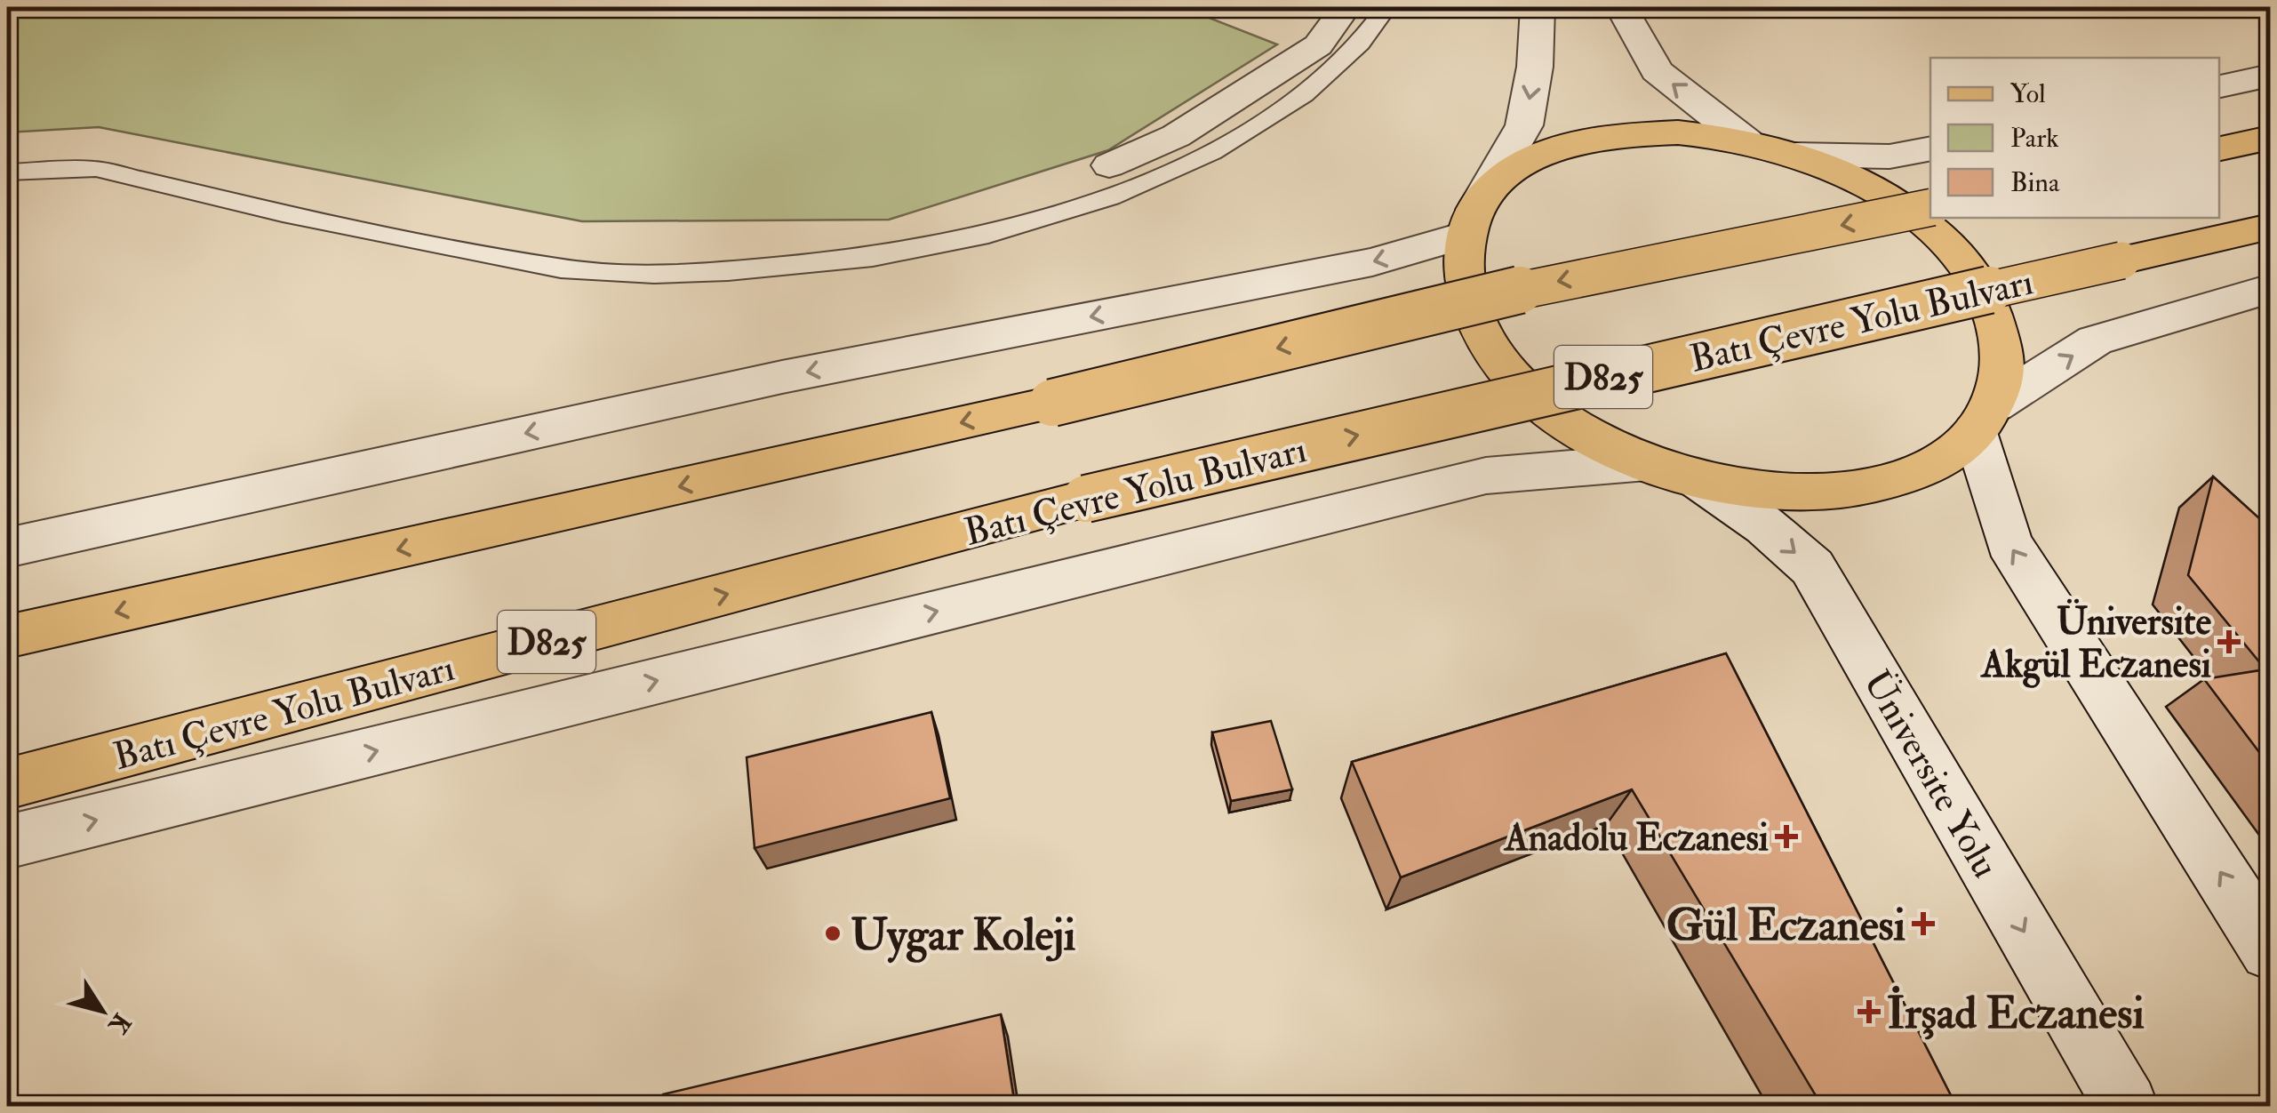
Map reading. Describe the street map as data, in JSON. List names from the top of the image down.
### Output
{
  "streets": {
    "main road": ["Batı Çevre Yolu Bulvarı", "D825"],
    "street": ["Üniversite Yolu"]
  },
  "places": {
    "health": [
      "Üniversite Akgül Eczanesi",
      "Anadolu Eczanesi",
      "Gül Eczanesi",
      "İrşad Eczanesi"
    ],
    "other": ["Uygar Koleji"]
  },
  "legend": ["Yol", "Park", "Bina"],
  "north": "bottom right"
}
